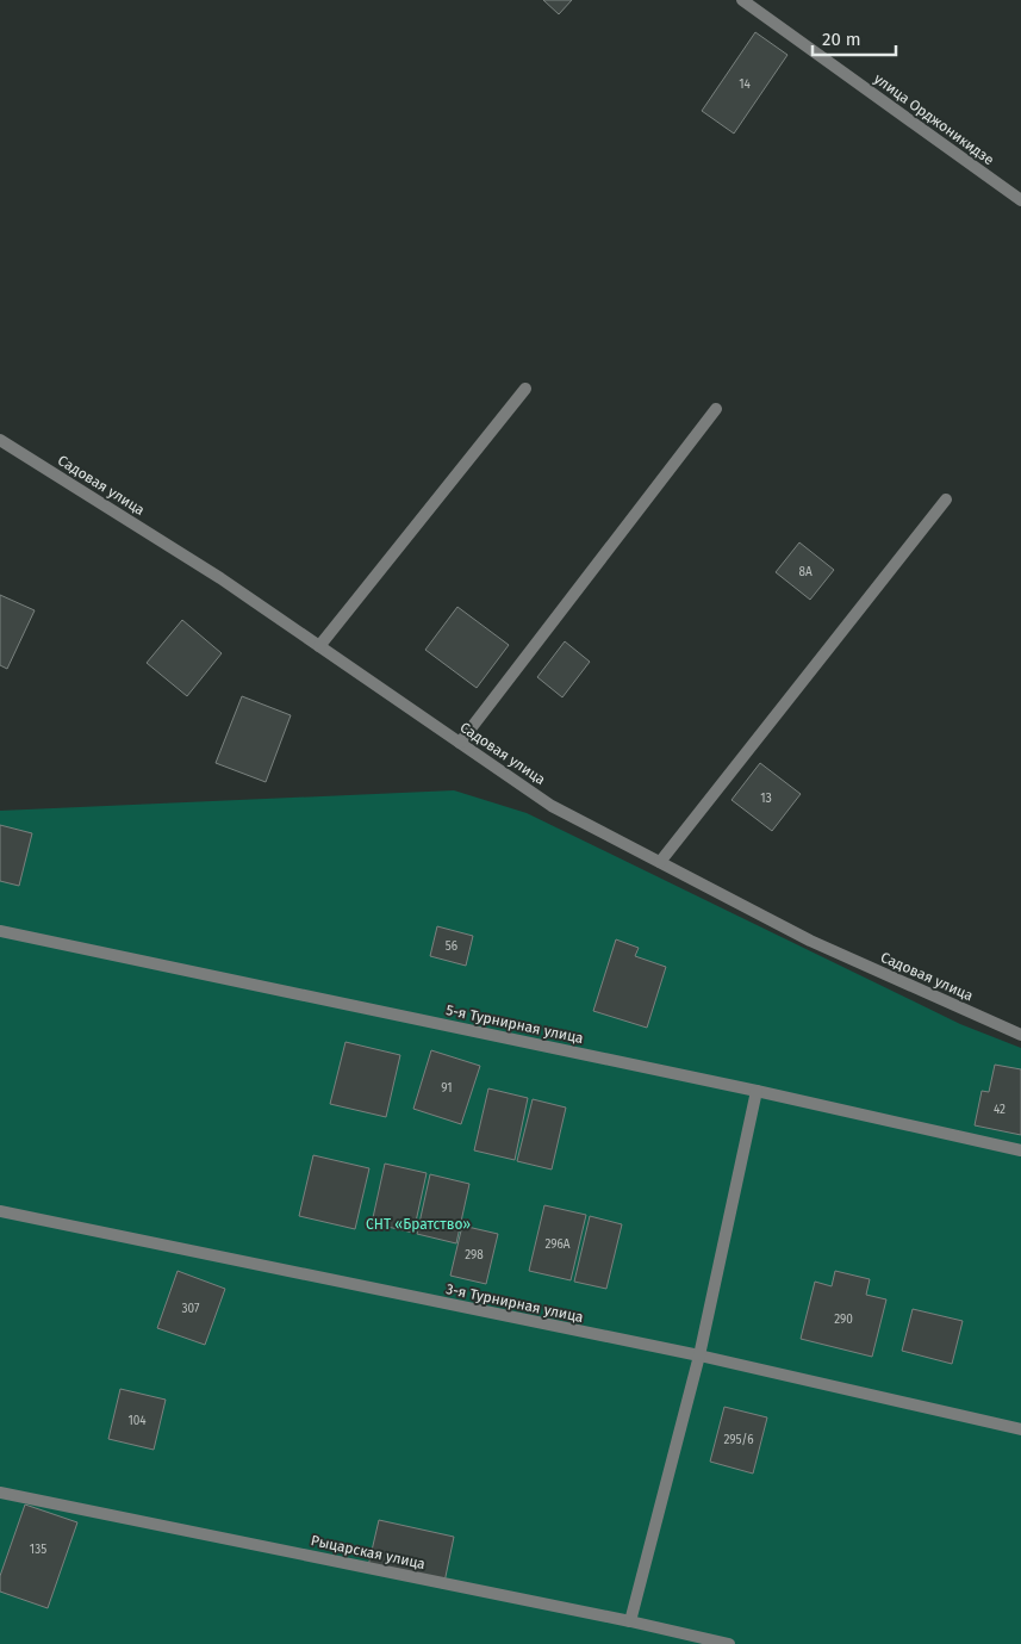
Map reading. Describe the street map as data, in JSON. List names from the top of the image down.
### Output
{
  "streets": {
    "street": [
      "улица Орджоникидзе",
      "Садовая улица",
      "5-я Турнирная улица",
      "3-я Турнирная улица",
      "Рыцарская улица"
    ]
  },
  "parks": ["СНТ «Братство»"],
  "house_numbers": [
    "14",
    "8А",
    "1З",
    "56",
    "91",
    "42",
    "296А",
    "298",
    "307",
    "290",
    "104",
    "295/6",
    "135"
  ],
  "scale_bar": "20 m"
}
